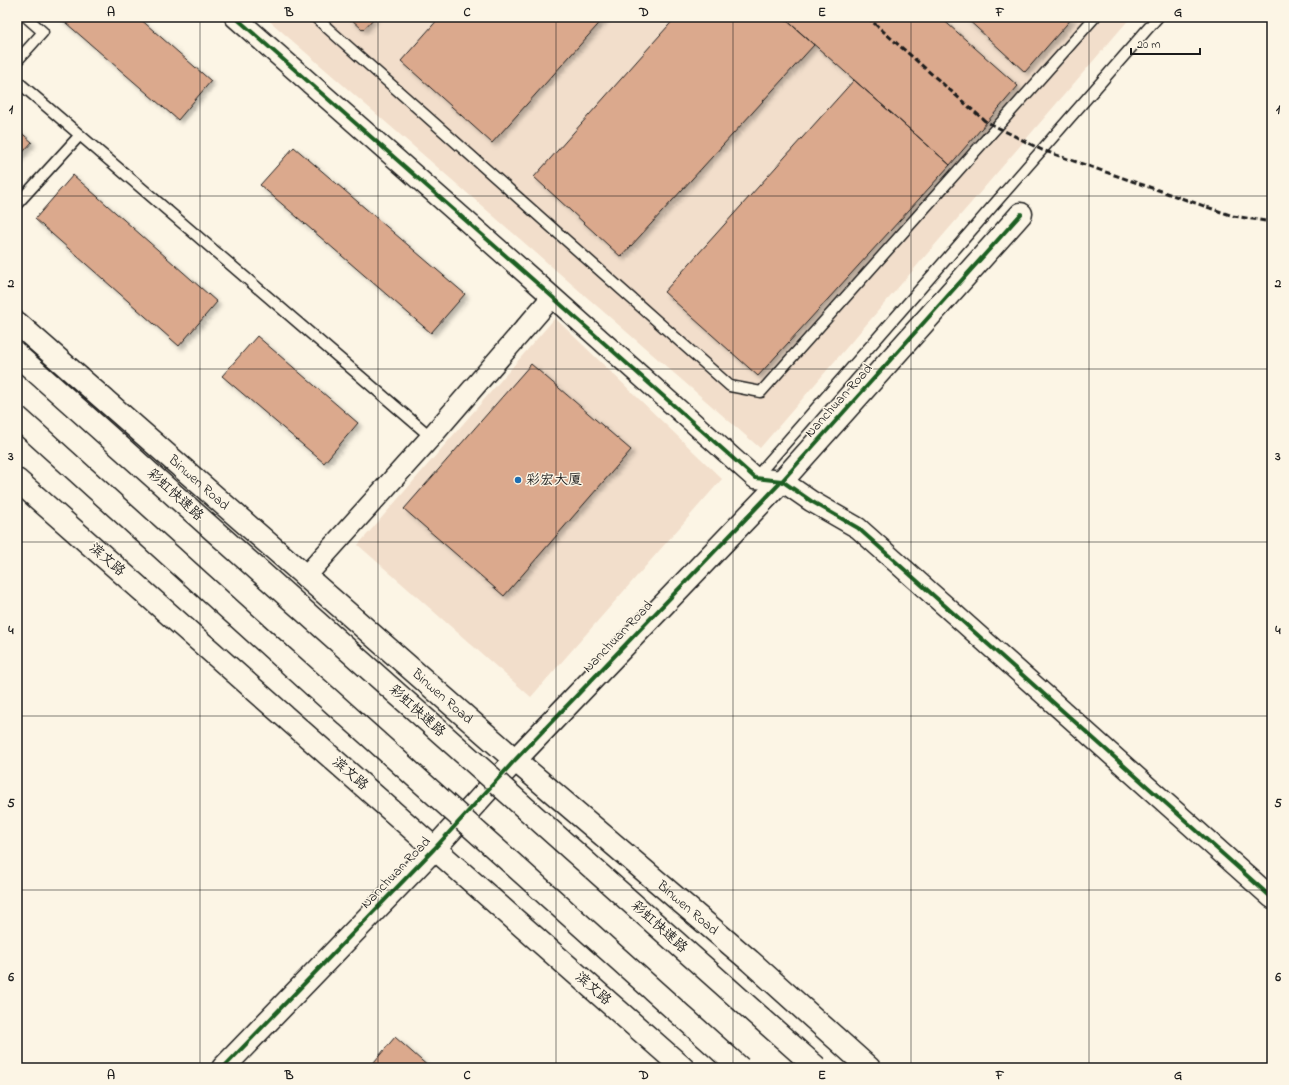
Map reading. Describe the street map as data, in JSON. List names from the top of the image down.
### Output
{
  "streets": {
    "main road": [
      "Nanchuan Road",
      "Binwen Road",
      "彩虹快速路",
      "滨文路"
    ]
  },
  "crossings": [
    ["Nanchuan Road", "Binwen Road"],
    ["Nanchuan Road", "滨文路"]
  ],
  "places": ["彩宏大厦"],
  "scale_bar": "20 m",
  "grid": {
    "columns": [
      "A",
      "B",
      "C",
      "D",
      "E",
      "F",
      "G"
    ],
    "rows": [
      "1",
      "2",
      "3",
      "4",
      "5",
      "6"
    ]
  }
}
